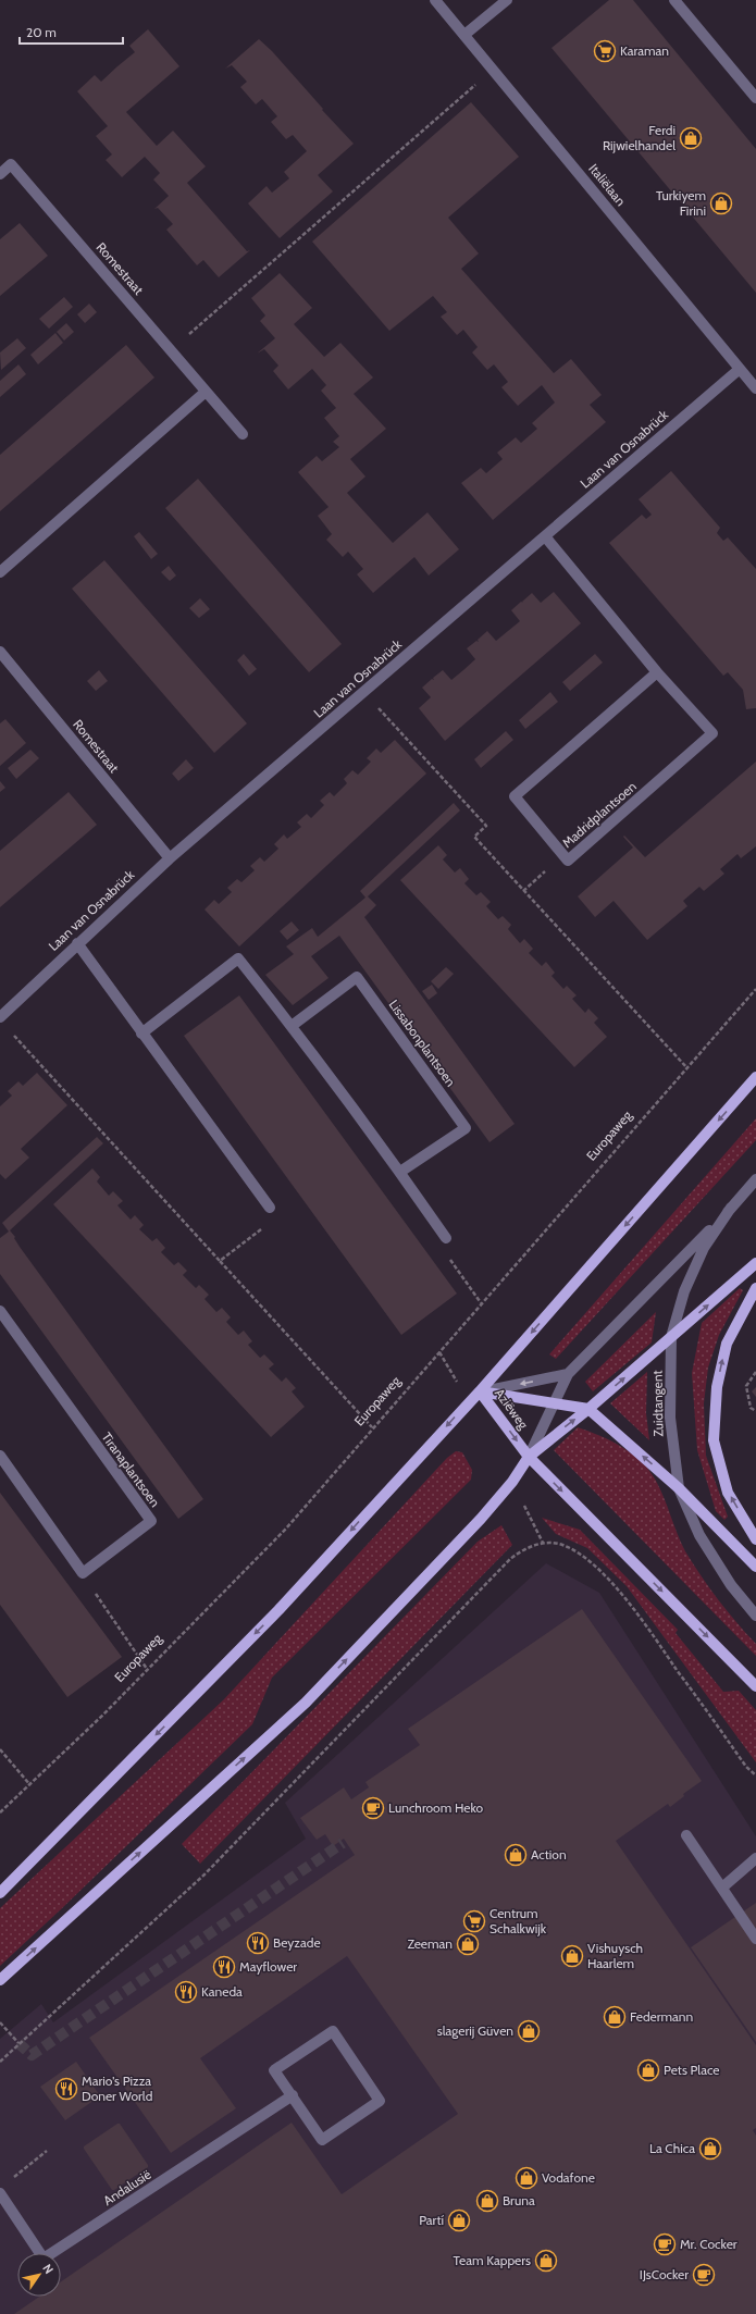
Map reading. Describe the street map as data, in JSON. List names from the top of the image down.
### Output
{
  "streets": {
    "main road": ["Aziëweg"],
    "street": [
      "Italiëlaan",
      "Romestraat",
      "Laan van Osnabrück",
      "Madridplantsoen",
      "Lissabonplantsoen",
      "Zuidtangent",
      "Tiranaplantsoen",
      "Andalusië"
    ],
    "path": ["Europaweg"]
  },
  "crossings": [
    ["Italiëlaan", "Laan van Osnabrück"],
    ["Romestraat", "Laan van Osnabrück"],
    ["Laan van Osnabrück", "Madridplantsoen"],
    ["Zuidtangent", "Aziëweg"]
  ],
  "places": {
    "supermarket": ["Karaman", "Centrum Schalkwijk"],
    "shop": [
      "Ferdi Rijwielhandel",
      "Turkiyem Firini",
      "Action",
      "Zeeman",
      "Vishuysch Haarlem",
      "Federmann",
      "slagerij Güven",
      "Pets Place",
      "La Chica",
      "Vodafone",
      "Bruna",
      "Partí",
      "Team Kappers"
    ],
    "cafe": ["Lunchroom Heko", "Mr. Cocker", "IJsCocker"],
    "restaurant": [
      "Beyzade",
      "Mayflower",
      "Kaneda",
      "Mario's Pizza Doner World"
    ]
  },
  "scale_bar": "20 m",
  "north": "top right"
}
